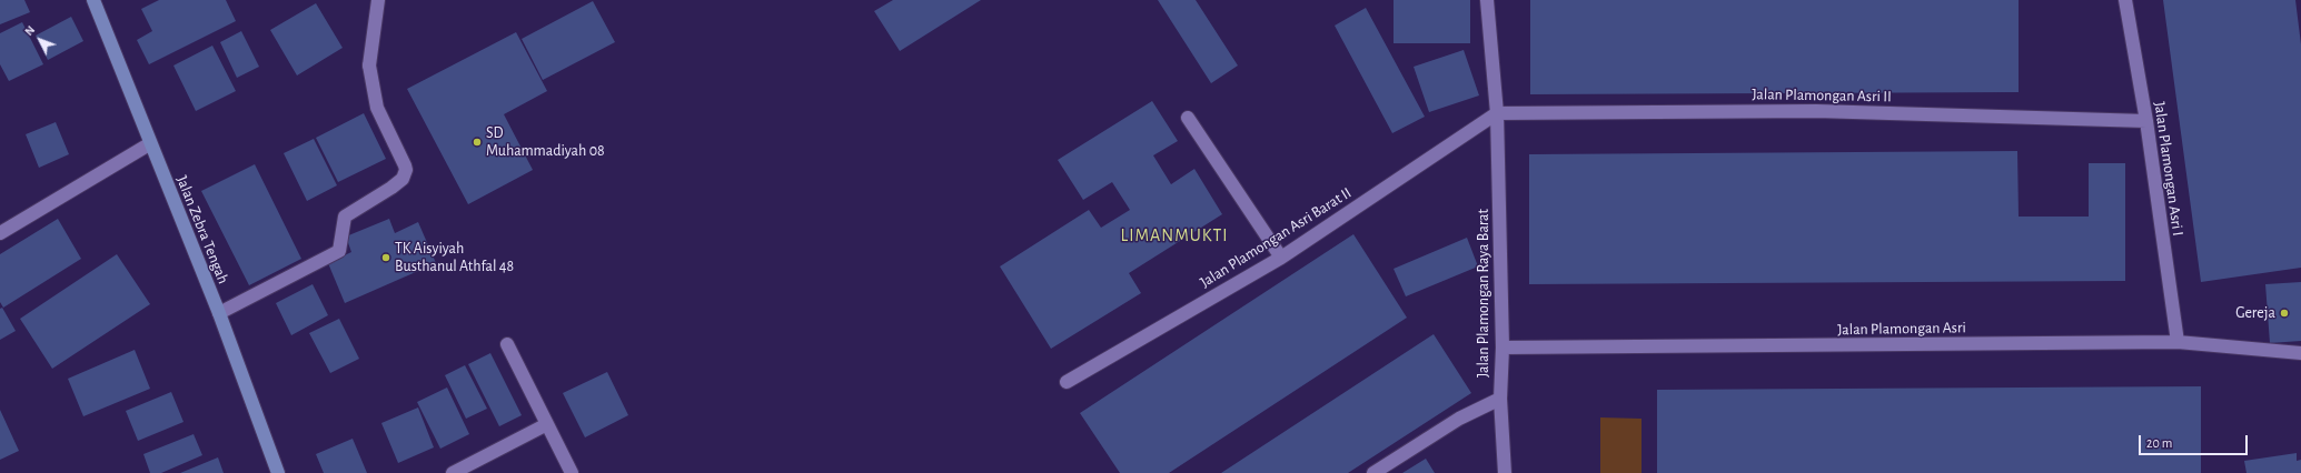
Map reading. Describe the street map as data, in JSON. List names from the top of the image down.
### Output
{
  "streets": {
    "street": [
      "Jalan Plamongan Asri II",
      "Jalan Plamongan Asri I",
      "Jalan Zebra Tengah",
      "Jalan Plamongan Asri Barat II",
      "Jalan Plamongan Raya Barat",
      "Jalan Plamongan Asri"
    ]
  },
  "crossings": [
    ["Jalan Plamongan Asri II", "Jalan Plamongan Asri I"],
    ["Jalan Plamongan Asri II", "Jalan Plamongan Asri Barat II"],
    ["Jalan Plamongan Asri II", "Jalan Plamongan Raya Barat"],
    ["Jalan Plamongan Asri I", "Jalan Plamongan Asri"],
    ["Jalan Plamongan Asri Barat II", "Jalan Plamongan Raya Barat"],
    ["Jalan Plamongan Raya Barat", "Jalan Plamongan Asri"]
  ],
  "districts": ["LIMANMUKTI"],
  "places": ["SD Muhammadiyah 08", "TK Aisyiyah Busthanul Athfal 48", "Gereja"],
  "scale_bar": "20 m",
  "north": "top left"
}
